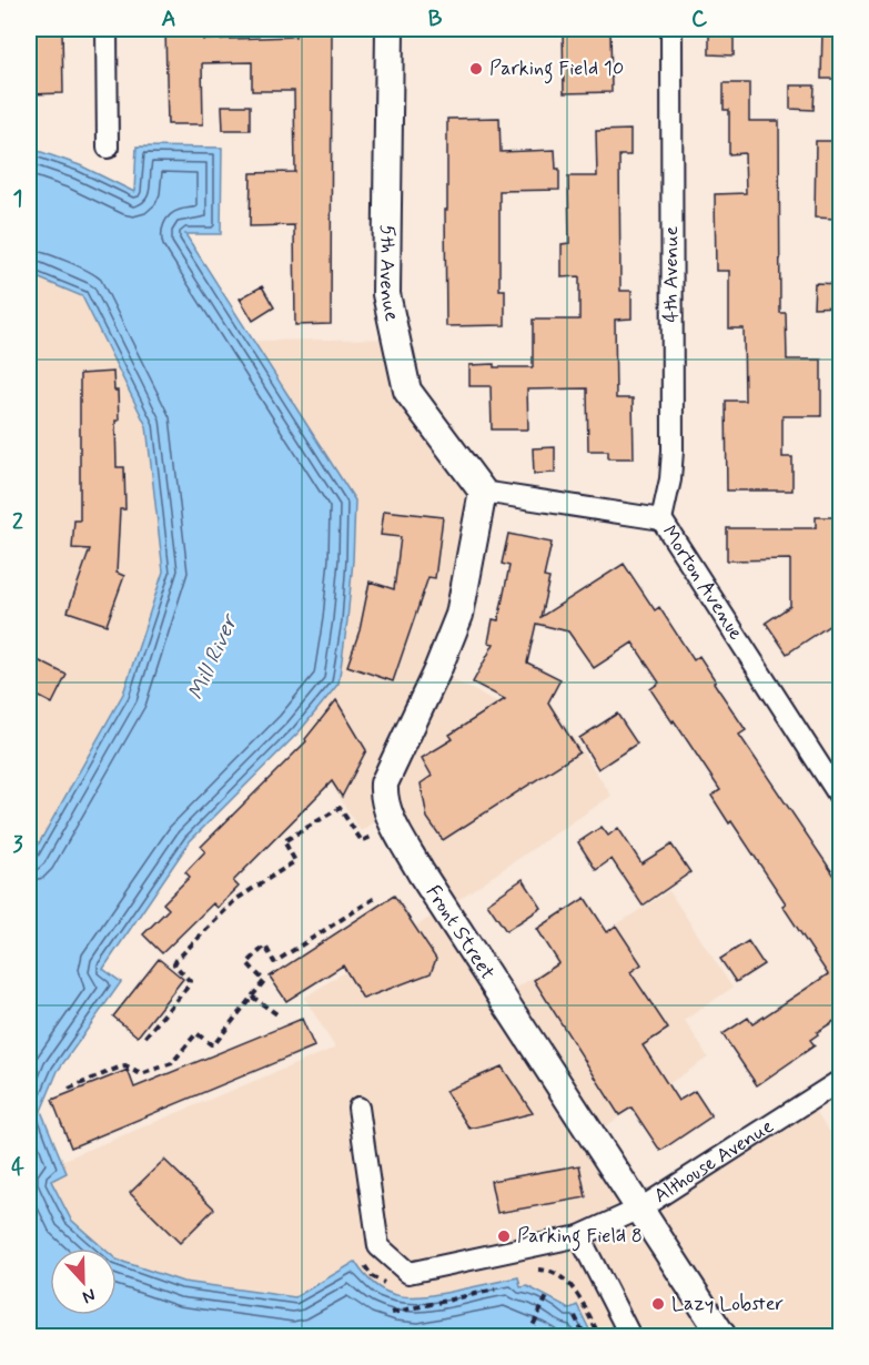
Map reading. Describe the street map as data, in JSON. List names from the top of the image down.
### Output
{
  "streets": {
    "street": [
      "5th Avenue",
      "4th Avenue",
      "Morton Avenue",
      "Front Street",
      "Althouse Avenue"
    ]
  },
  "crossings": [
    ["5th Avenue", "Morton Avenue"],
    ["5th Avenue", "Front Street"],
    ["4th Avenue", "Morton Avenue"],
    ["Morton Avenue", "Front Street"],
    ["Front Street", "Althouse Avenue"]
  ],
  "water": ["Mill River"],
  "places": ["Parking Field 10", "Parking Field 8", "Lazy Lobster"],
  "north": "bottom",
  "grid": {
    "columns": ["A", "B", "C"],
    "rows": [
      "1",
      "2",
      "3",
      "4"
    ]
  }
}
